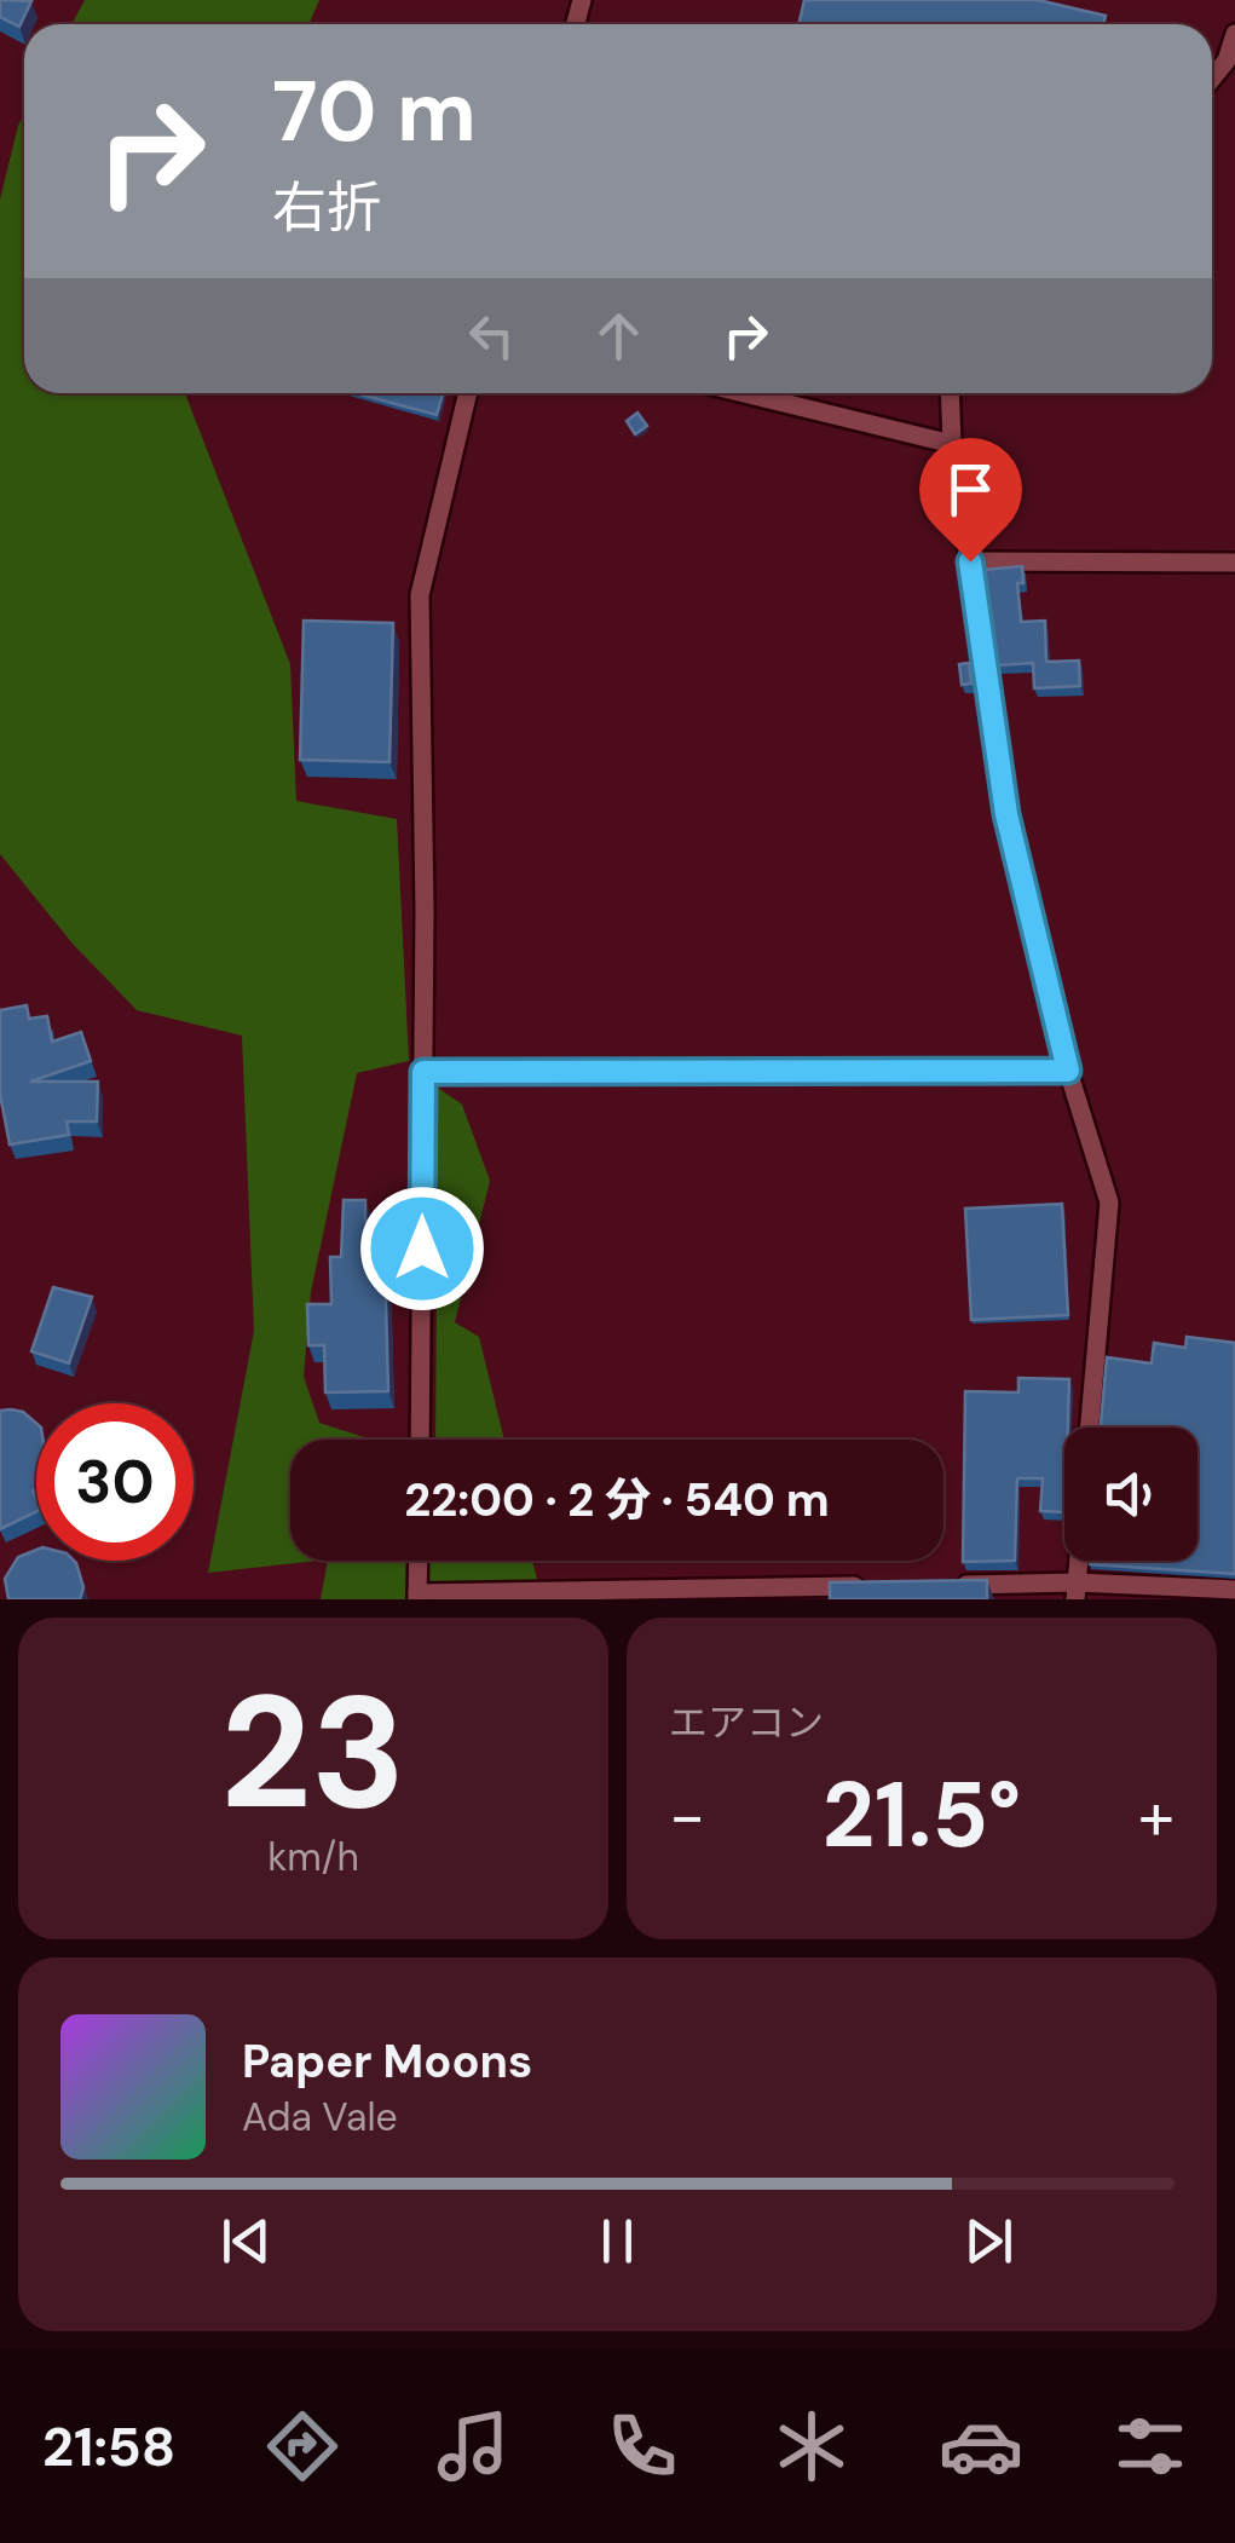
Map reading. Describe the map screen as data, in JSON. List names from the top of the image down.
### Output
{
  "page": {
    "turn": ["70 m", "右折"],
    "limit": "30",
    "trip": "22:00 · 2 分 · 540 m",
    "tile": [
      ["23", "km/h"],
      "エアコン"
    ],
    "heat": ["−", "21.5°", "+"],
    "song": ["Paper Moons", "Ada Vale"],
    "tabs": "21:58"
  }
}
